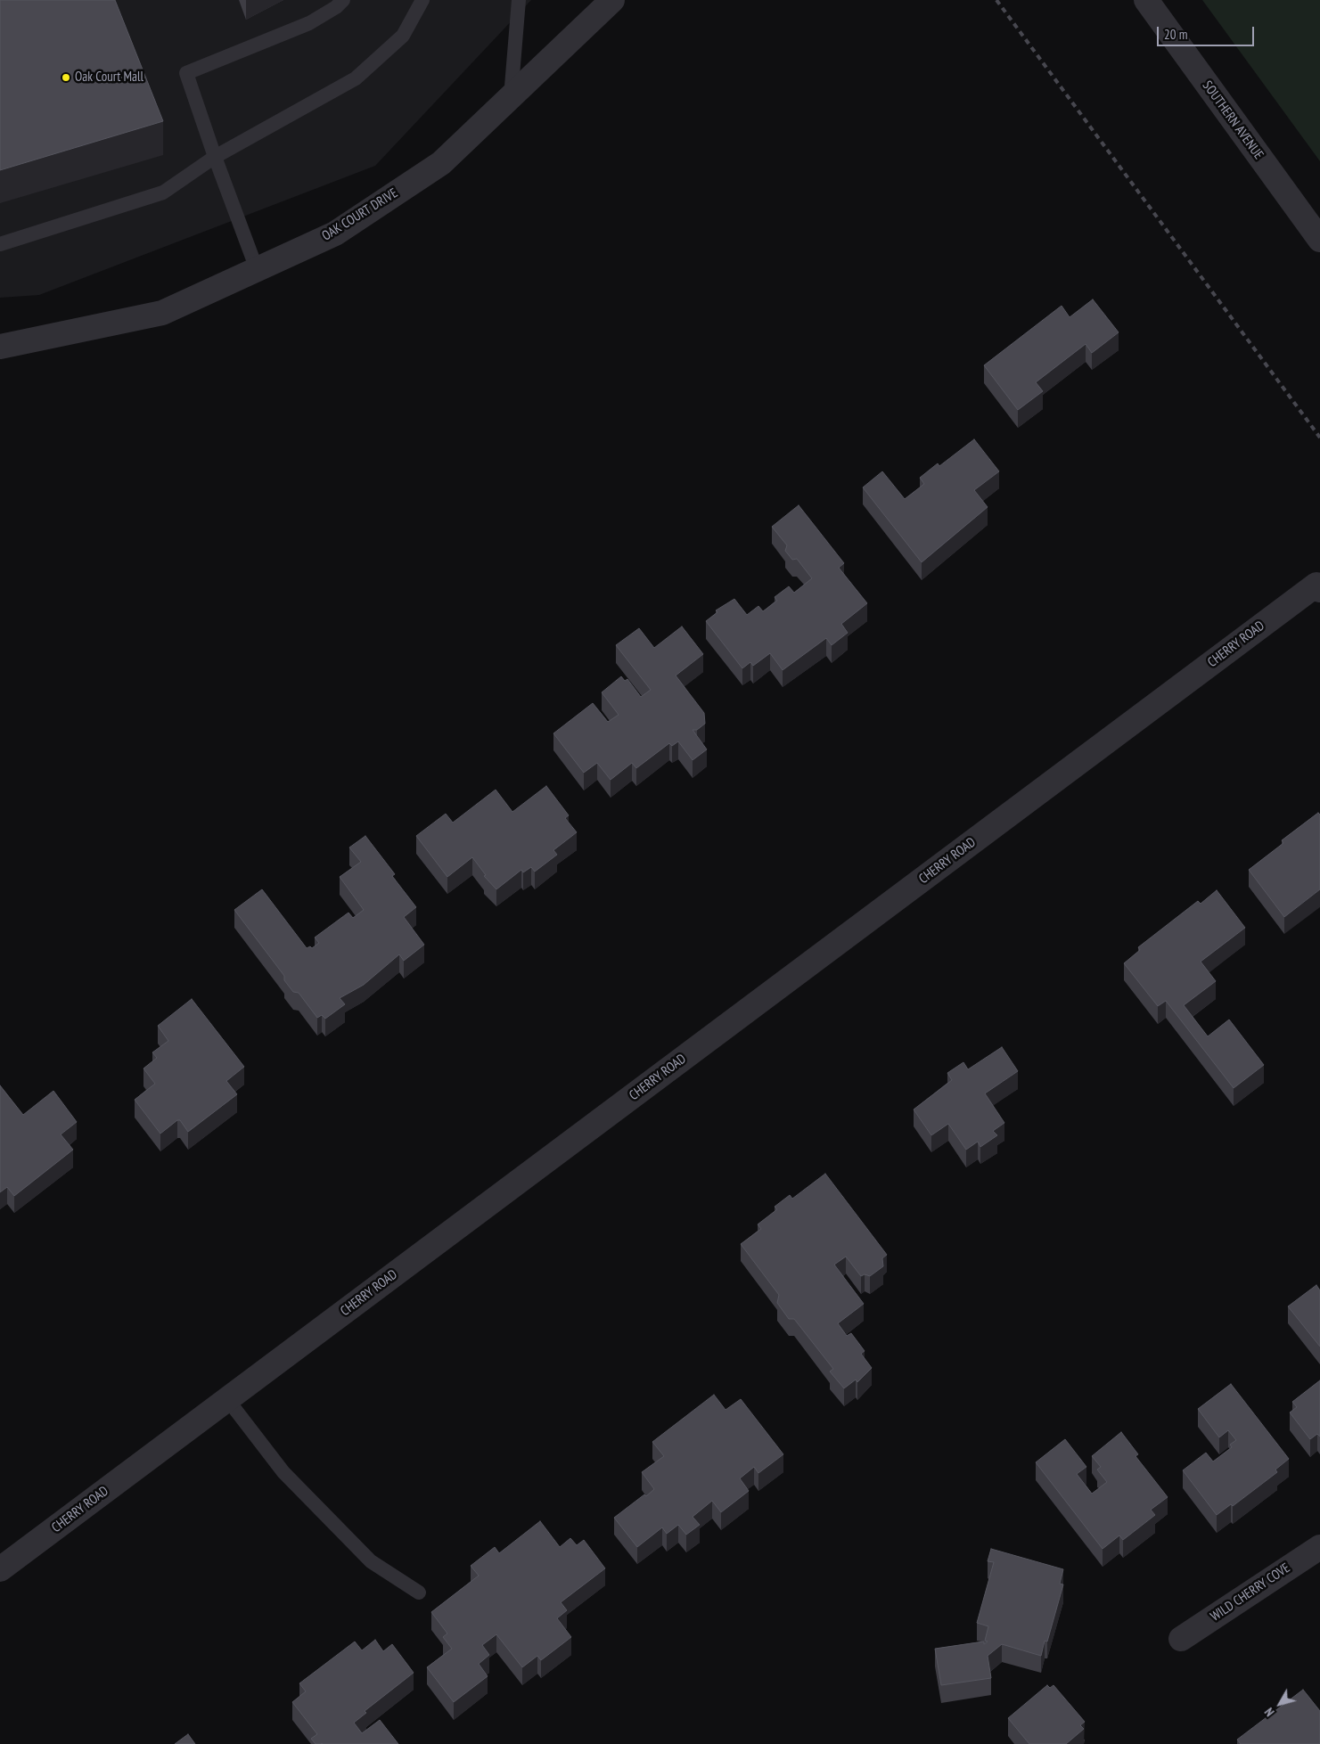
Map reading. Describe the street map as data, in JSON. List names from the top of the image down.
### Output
{
  "streets": {
    "street": [
      "SOUTHERN AVENUE",
      "OAK COURT DRIVE",
      "CHERRY ROAD",
      "WILD CHERRY COVE"
    ]
  },
  "places": ["Oak Court Mall"],
  "scale_bar": "20 m",
  "north": "bottom left"
}
